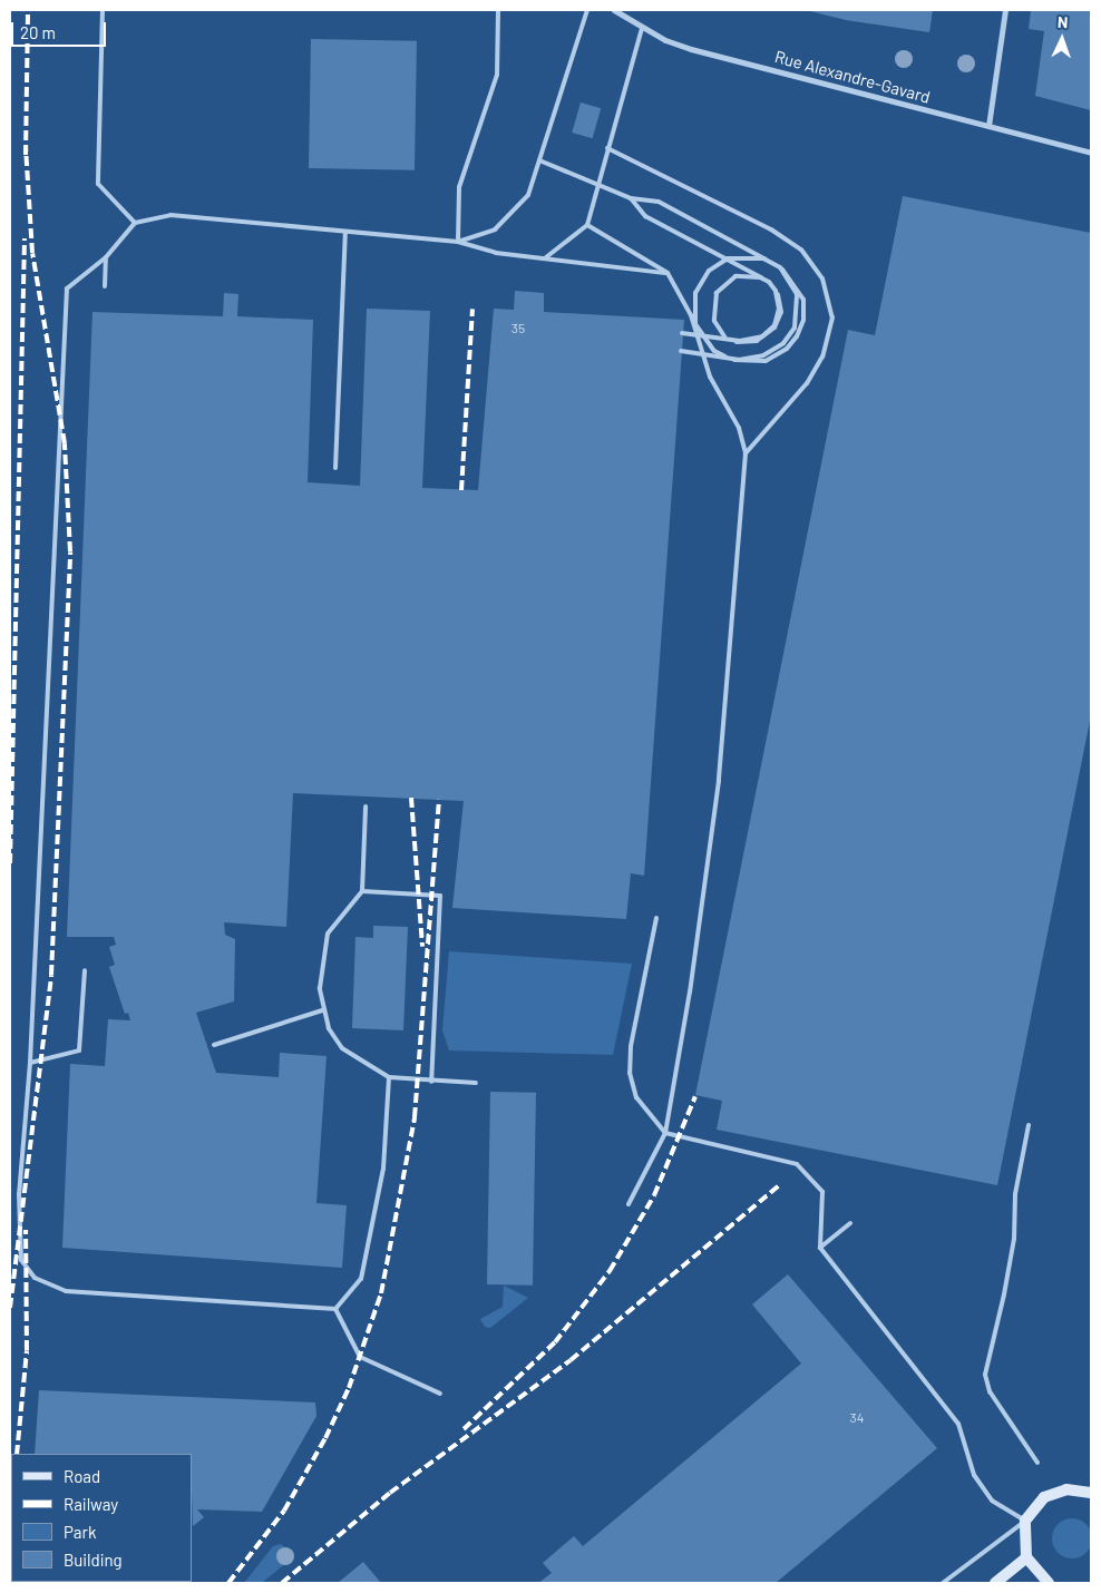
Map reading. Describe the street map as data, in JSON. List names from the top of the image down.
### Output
{
  "streets": {
    "street": ["Rue Alexandre-Gavard"]
  },
  "house_numbers": ["35", "34"],
  "legend": [
    "Road",
    "Railway",
    "Park",
    "Building"
  ],
  "scale_bar": "20 m",
  "north": "top"
}
